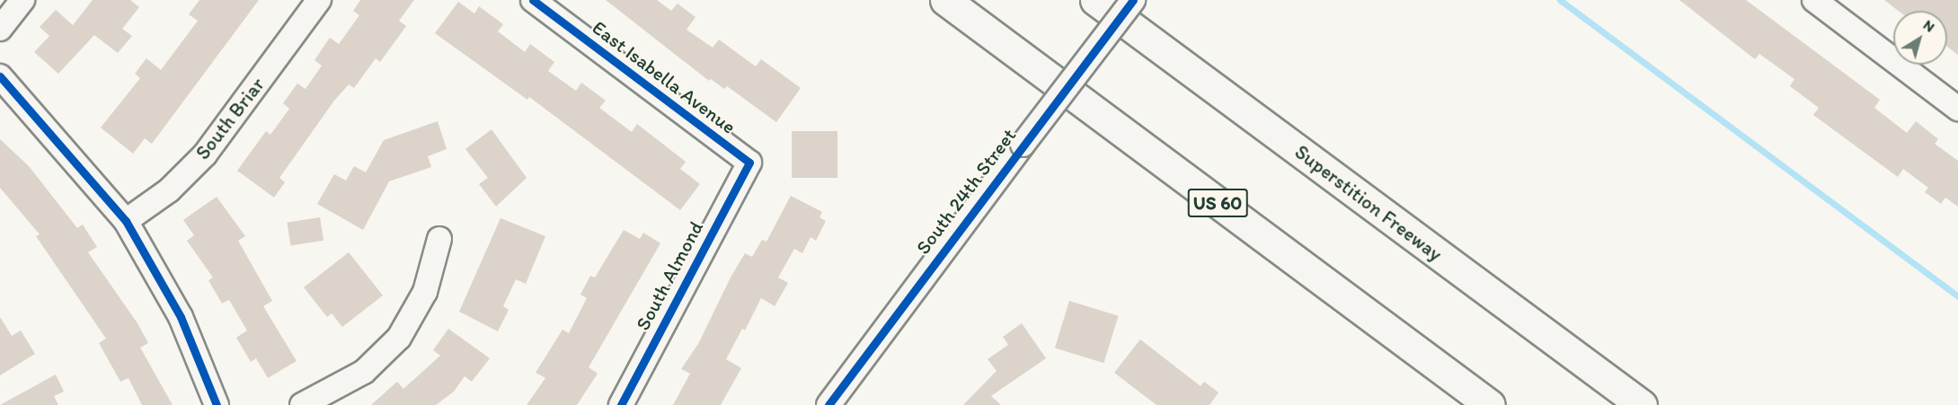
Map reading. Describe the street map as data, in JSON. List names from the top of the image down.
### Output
{
  "streets": {
    "highway": ["US 60", "Superstition Freeway"],
    "street": [
      "East Isabella Avenue",
      "South Briar",
      "South 24th Street",
      "South Almond"
    ]
  },
  "crossings": [
    ["East Isabella Avenue", "South Almond"]
  ],
  "north": "top right"
}
